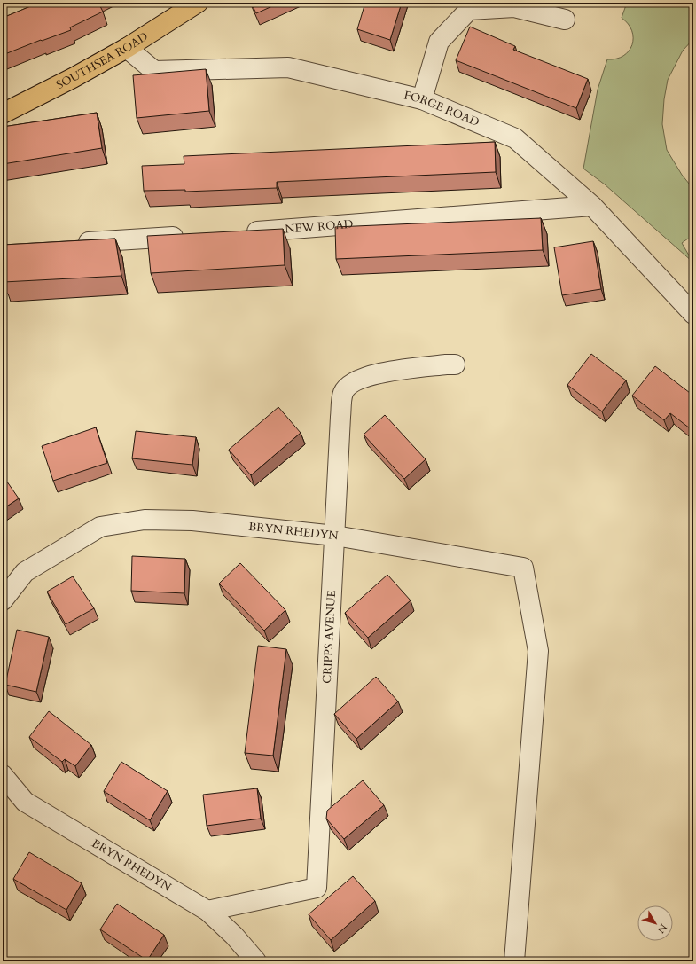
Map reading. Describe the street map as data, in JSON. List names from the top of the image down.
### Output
{
  "streets": {
    "main road": ["SOUTHSEA ROAD"],
    "street": [
      "FORGE ROAD",
      "NEW ROAD",
      "BRYN RHEDYN",
      "CRIPPS AVENUE"
    ]
  },
  "crossings": [
    ["SOUTHSEA ROAD", "FORGE ROAD"],
    ["FORGE ROAD", "NEW ROAD"],
    ["BRYN RHEDYN", "CRIPPS AVENUE"]
  ],
  "north": "bottom right"
}
